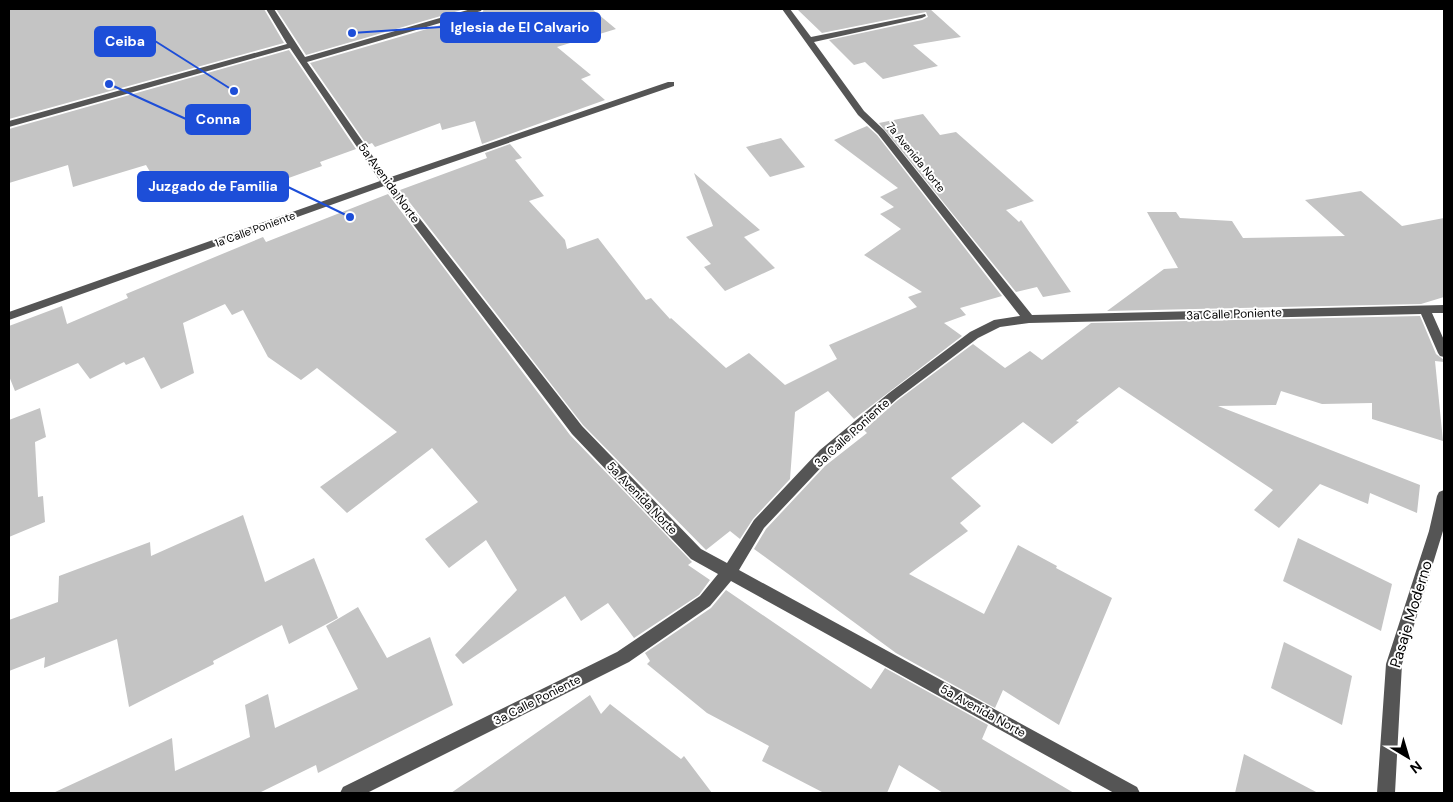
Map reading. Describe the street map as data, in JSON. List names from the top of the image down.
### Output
{
  "streets": {
    "street": [
      "7a Avenida Norte",
      "5a Avenida Norte",
      "1a Calle Poniente",
      "3a Calle Poniente",
      "Pasaje Moderno"
    ]
  },
  "crossings": [
    ["7a Avenida Norte", "3a Calle Poniente"],
    ["5a Avenida Norte", "1a Calle Poniente"],
    ["5a Avenida Norte", "3a Calle Poniente"]
  ],
  "places": [
    "Iglesia de El Calvario",
    "Conna",
    "Ceiba",
    "Juzgado de Familia"
  ],
  "north": "bottom right"
}
